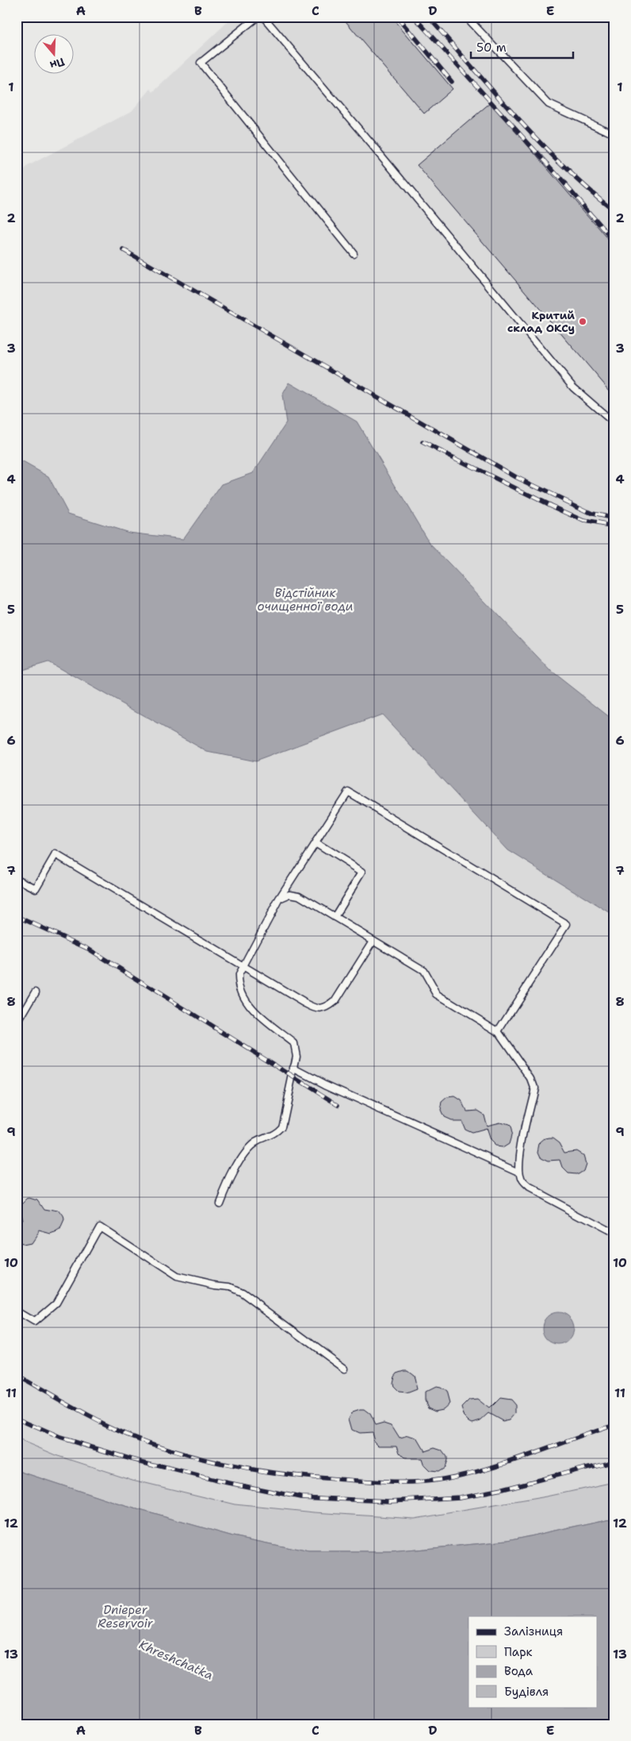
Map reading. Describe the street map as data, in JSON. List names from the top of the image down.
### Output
{
  "water": ["Відстійник очищенної води", "Dnieper Reservoir", "Khreshchatka"],
  "places": ["Критий склад ОКСу"],
  "legend": [
    "Залізниця",
    "Парк",
    "Вода",
    "Будівля"
  ],
  "scale_bar": "50 m",
  "north": "bottom",
  "grid": {
    "columns": [
      "A",
      "B",
      "C",
      "D",
      "E"
    ],
    "rows": [
      "1",
      "2",
      "3",
      "4",
      "5",
      "6",
      "7",
      "8",
      "9",
      "10",
      "11",
      "12",
      "13"
    ]
  }
}
